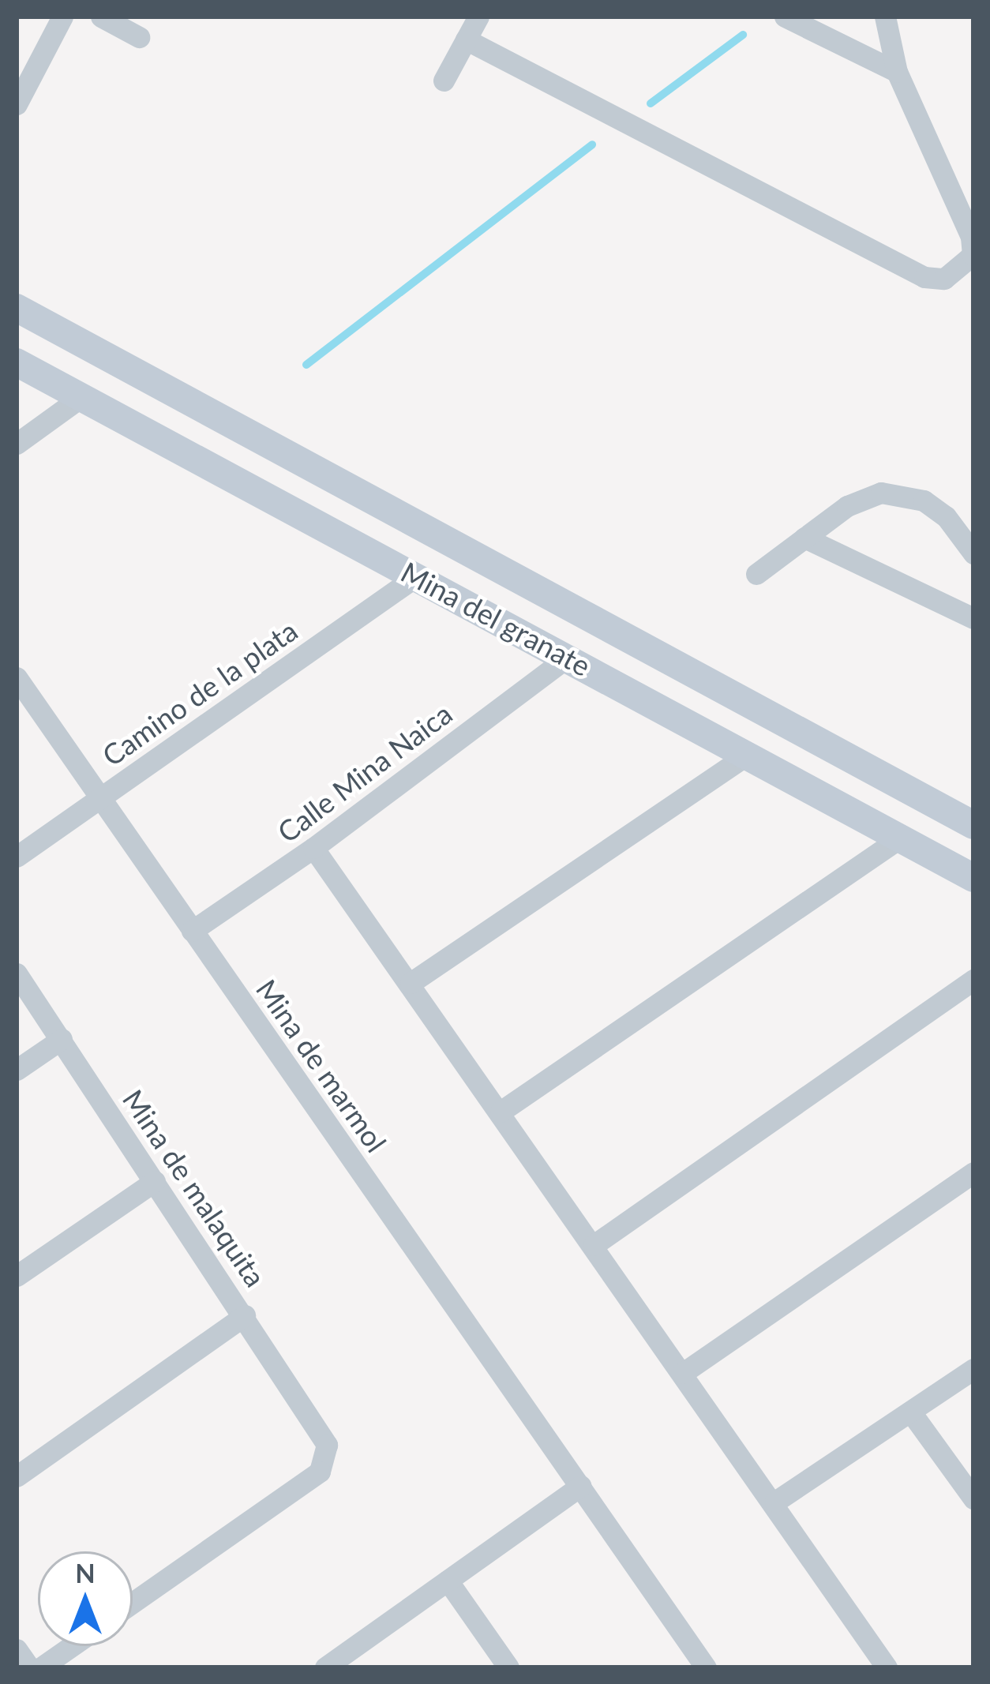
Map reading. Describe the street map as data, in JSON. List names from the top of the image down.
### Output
{
  "streets": {
    "street": [
      "Mina del granate",
      "Camino de la plata",
      "Calle Mina Naica",
      "Mina de marmol",
      "Mina de malaquita"
    ]
  },
  "crossings": [
    ["Mina del granate", "Camino de la plata"],
    ["Mina del granate", "Calle Mina Naica"],
    ["Camino de la plata", "Mina de marmol"],
    ["Calle Mina Naica", "Mina de marmol"]
  ],
  "north": "top"
}
